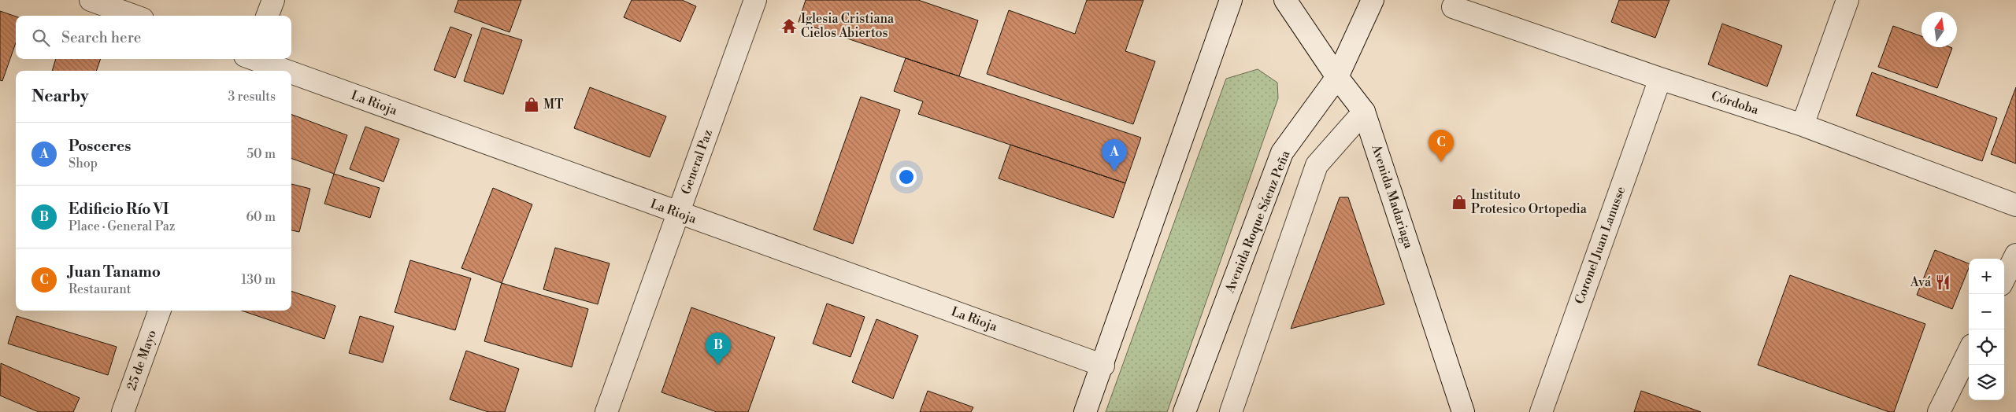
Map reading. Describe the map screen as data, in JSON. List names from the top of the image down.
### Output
{
  "streets": {
    "street": [
      "La Rioja",
      "Córdoba",
      "General Paz",
      "Avenida Madariaga",
      "Avenida Roque Sáenz Peña",
      "Coronel Juan Lanusse",
      "25 de Mayo"
    ]
  },
  "crossings": [
    ["La Rioja", "General Paz"],
    ["Córdoba", "Coronel Juan Lanusse"],
    ["Avenida Madariaga", "Avenida Roque Sáenz Peña"]
  ],
  "places": {
    "temple": ["Iglesia Cristiana Cielos Abiertos"],
    "shop": ["MT", "Instituto Protesico Ortopedia"],
    "restaurant": ["Avá"]
  },
  "north": "top",
  "page": {
    "search": "Search here",
    "heading": ["Nearby", "3 results"],
    "list": [
      {
        "mark": "A",
        "name": "Posceres",
        "note": "Shop",
        "value": "50 m"
      },
      {
        "mark": "B",
        "name": "Edificio Río VI",
        "note": "Place · General Paz",
        "value": "60 m"
      },
      {
        "mark": "C",
        "name": "Juan Tanamo",
        "note": "Restaurant",
        "value": "130 m"
      }
    ],
    "pins": ["C", "A", "B"],
    "map_buttons": ["+", "−"]
  }
}
